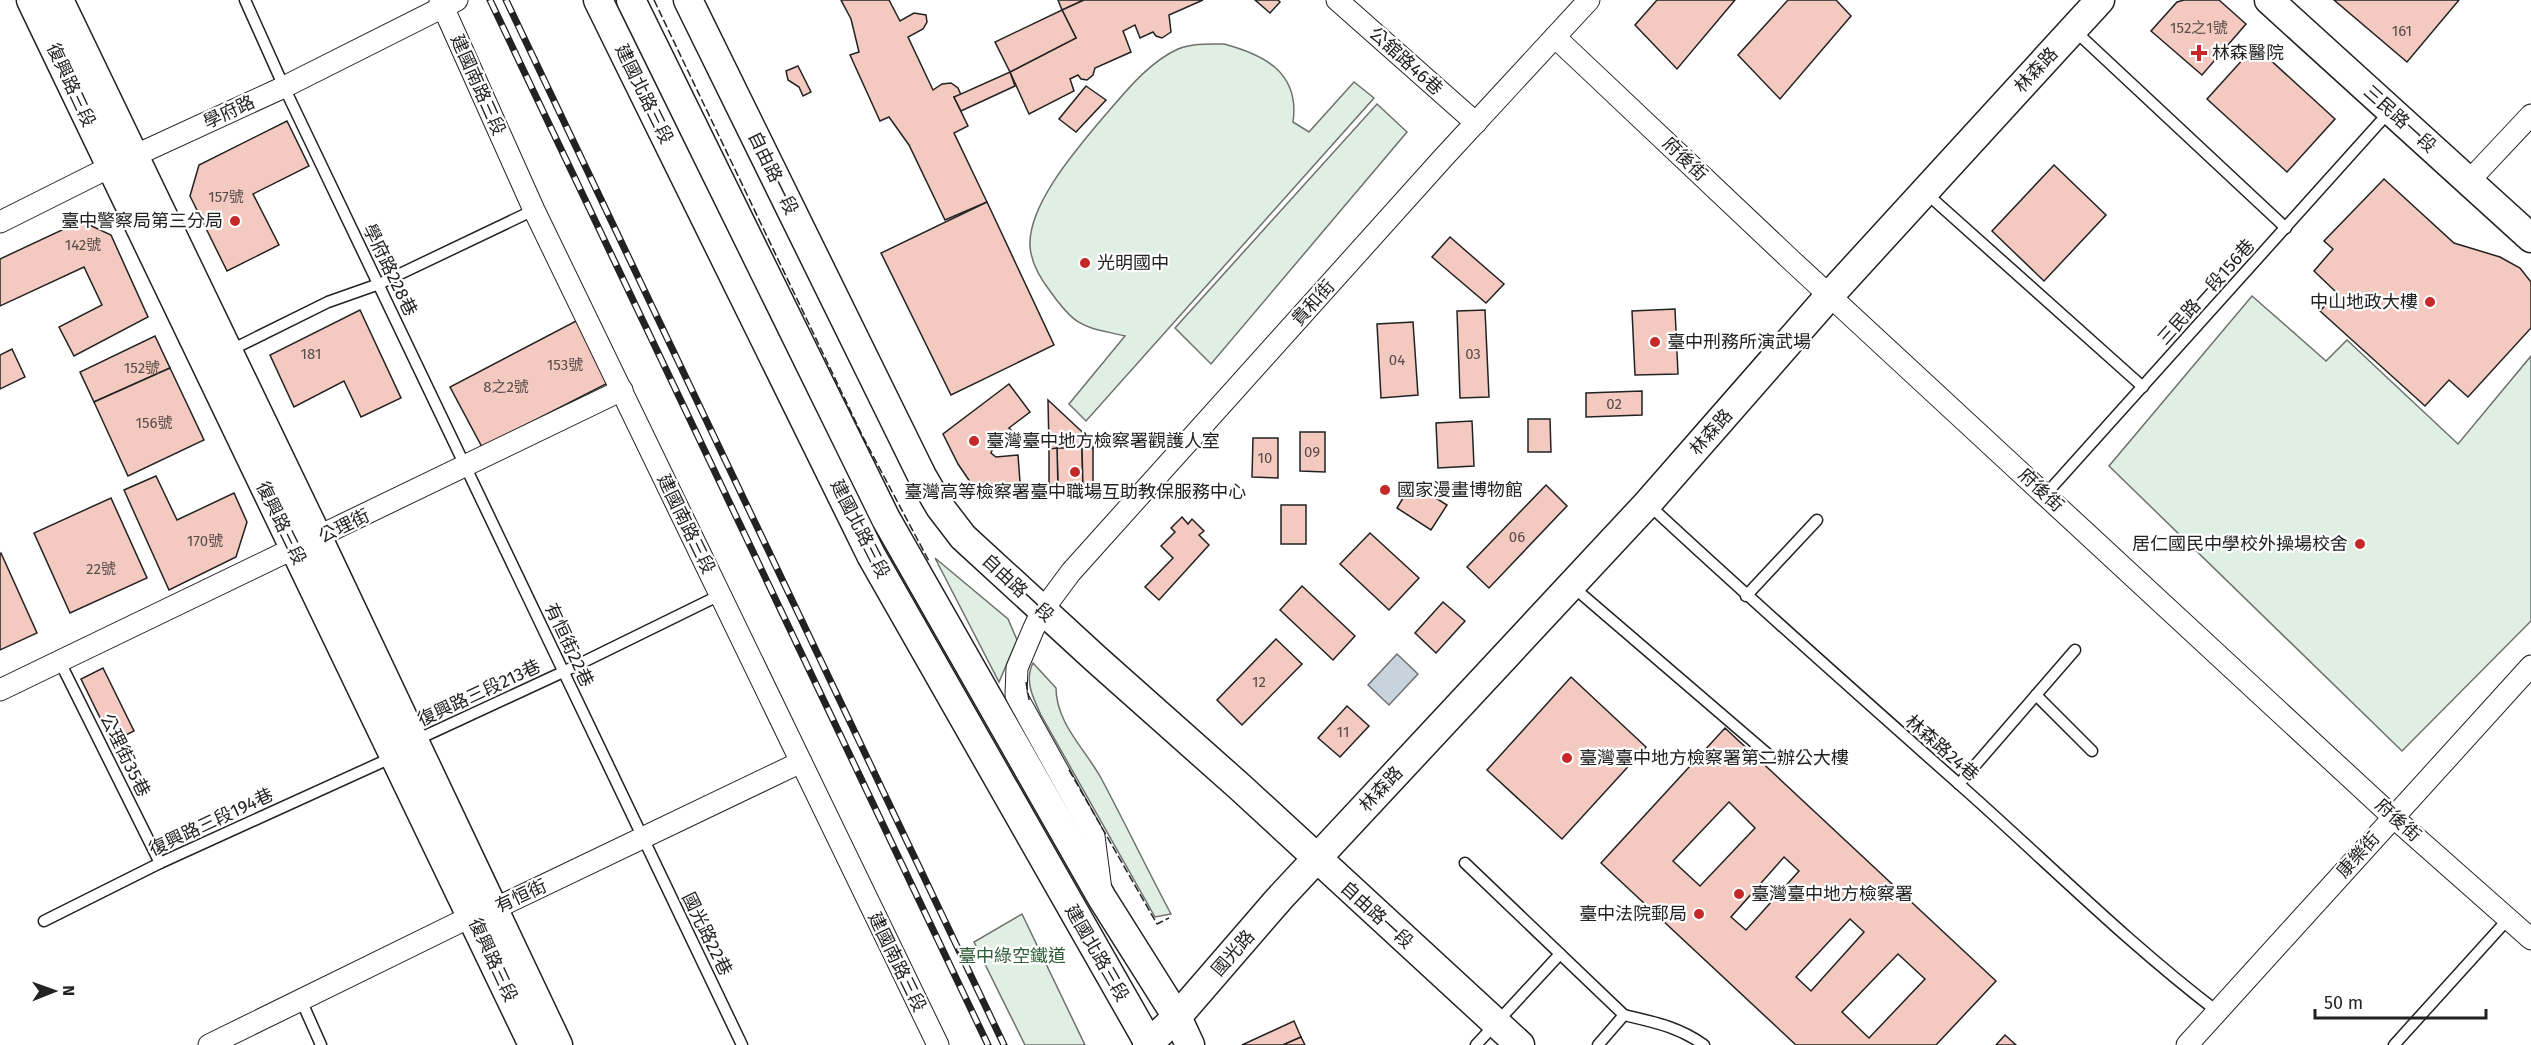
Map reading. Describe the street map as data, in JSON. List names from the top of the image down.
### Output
{
  "streets": {
    "street": [
      "公舘路46巷",
      "林森路",
      "復興路三段",
      "建國南路三段",
      "建國北路三段",
      "學府路",
      "三民路一段",
      "府後街",
      "自由路一段",
      "貴和街",
      "公理街",
      "康樂街",
      "有恒街",
      "國光路"
    ],
    "lane": [
      "學府路228巷",
      "三民路一段156巷",
      "有恒街22巷",
      "復興路三段213巷",
      "林森路24巷",
      "公理街35巷",
      "復興路三段194巷",
      "國光路22巷"
    ]
  },
  "crossings": [
    ["公舘路46巷", "貴和街"],
    ["林森路", "府後街"],
    ["林森路", "自由路一段"],
    ["林森路", "林森路24巷"],
    ["林森路", "國光路"],
    ["復興路三段", "學府路"],
    ["復興路三段", "公理街"],
    ["復興路三段", "復興路三段213巷"],
    ["復興路三段", "復興路三段194巷"],
    ["復興路三段", "有恒街"],
    ["建國南路三段", "學府路"],
    ["建國南路三段", "公理街"],
    ["建國南路三段", "復興路三段213巷"],
    ["建國南路三段", "有恒街"],
    ["建國北路三段", "貴和街"],
    ["建國北路三段", "國光路"],
    ["學府路", "學府路228巷"],
    ["三民路一段", "三民路一段156巷"],
    ["府後街", "三民路一段156巷"],
    ["府後街", "貴和街"],
    ["府後街", "康樂街"],
    ["自由路一段", "貴和街"],
    ["自由路一段", "國光路"],
    ["學府路228巷", "公理街"],
    ["學府路228巷", "有恒街22巷"],
    ["公理街", "有恒街22巷"],
    ["公理街", "公理街35巷"],
    ["有恒街22巷", "復興路三段213巷"],
    ["有恒街22巷", "有恒街"],
    ["有恒街22巷", "國光路22巷"],
    ["復興路三段213巷", "復興路三段194巷"],
    ["林森路24巷", "康樂街"],
    ["公理街35巷", "復興路三段194巷"],
    ["有恒街", "國光路22巷"]
  ],
  "parks": ["臺中綠空鐵道"],
  "places": {
    "health": ["林森醫院"],
    "other": [
      "臺中警察局第三分局",
      "光明國中",
      "中山地政大樓",
      "臺中刑務所演武場",
      "臺灣臺中地方檢察署觀護人室",
      "臺灣高等檢察署臺中職場互助教保服務中心",
      "國家漫畫博物館",
      "居仁國民中學校外操場校舍",
      "臺灣臺中地方檢察署第二辦公大樓",
      "臺灣臺中地方檢察署",
      "臺中法院郵局"
    ]
  },
  "house_numbers": [
    "152之1號",
    "161",
    "157號",
    "142號",
    "181",
    "03",
    "04",
    "153號",
    "152號",
    "8之2號",
    "02",
    "156號",
    "09",
    "10",
    "06",
    "170號",
    "22號",
    "12",
    "11"
  ],
  "scale_bar": "50 m",
  "north": "right"
}
